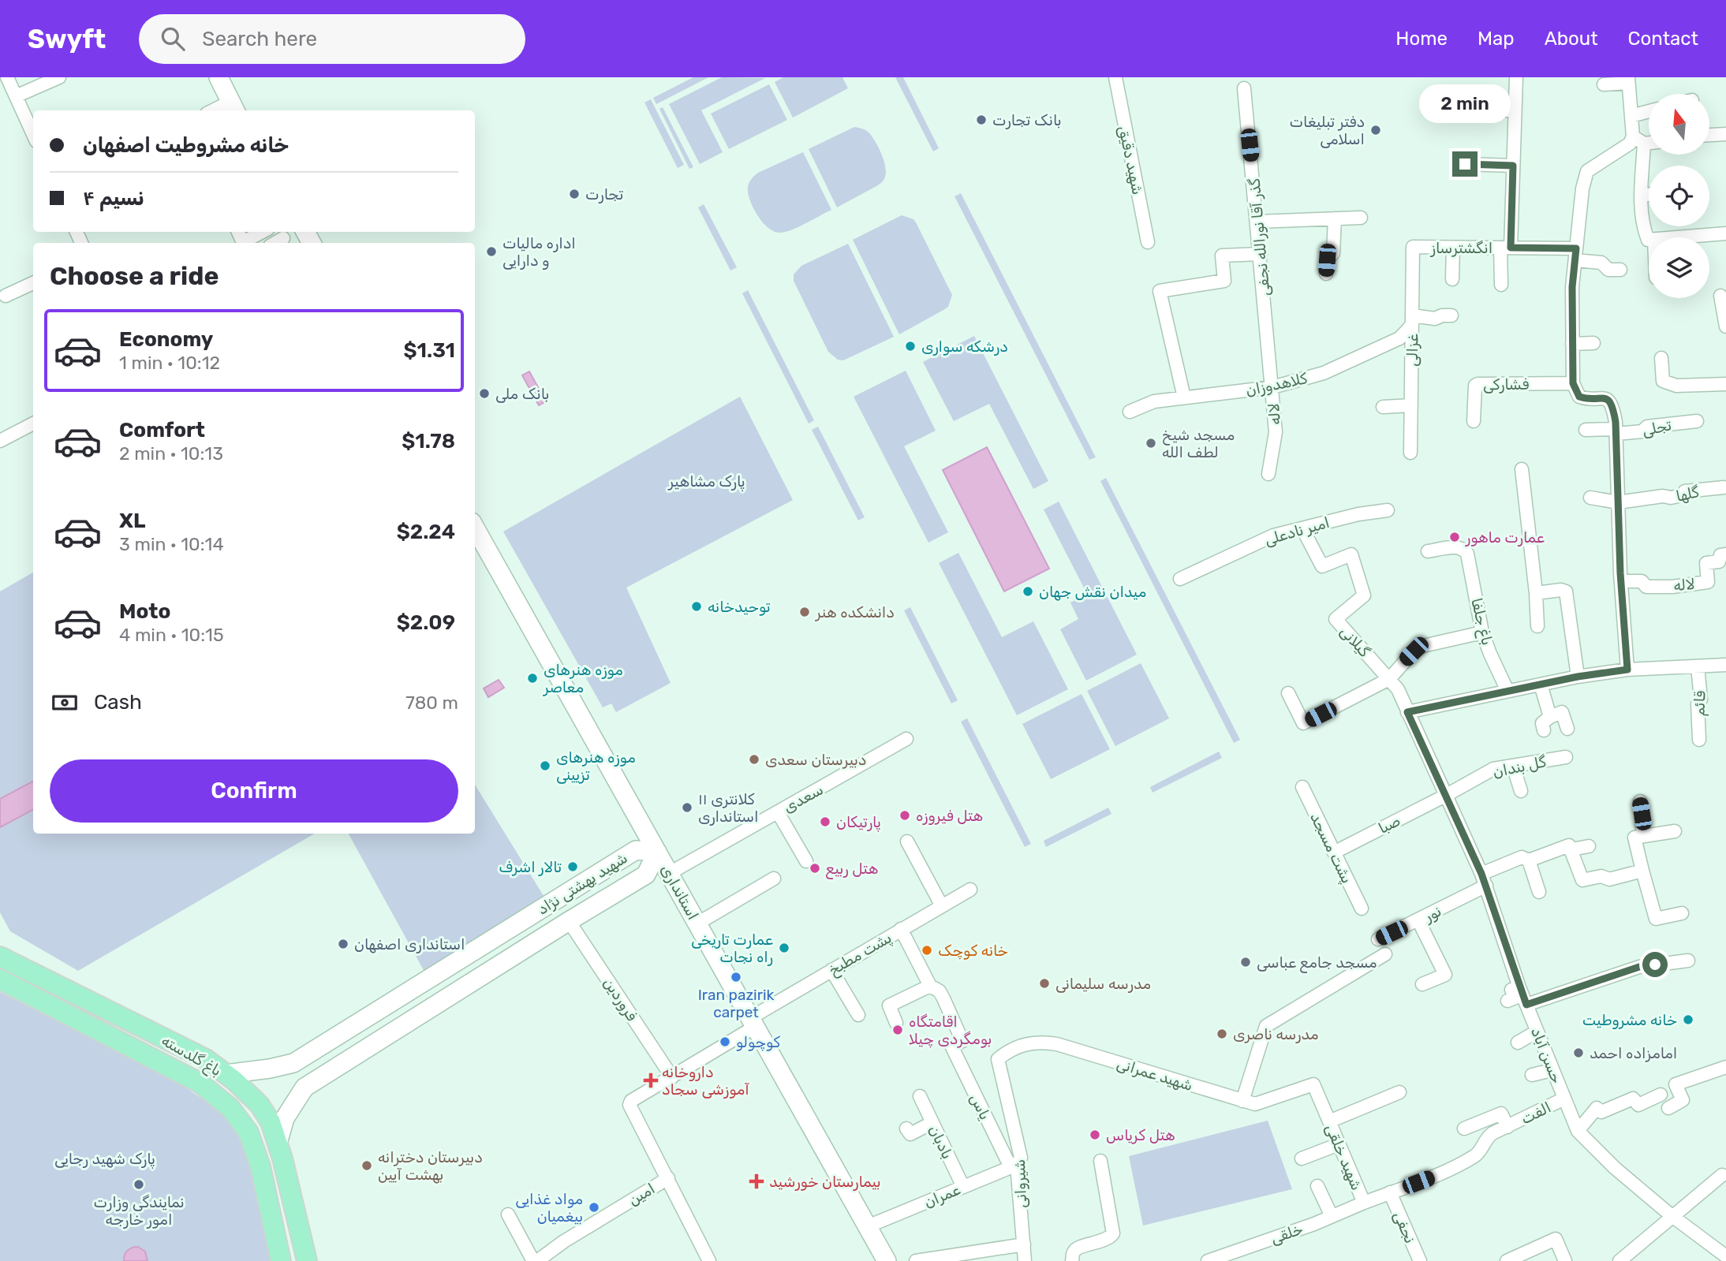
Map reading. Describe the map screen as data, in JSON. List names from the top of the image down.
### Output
{
  "streets": {
    "main road": ["شهید بهشتی نژاد", "استانداری", "باغ گلدسته"],
    "street": [
      "شهید دقیق",
      "گذر آقا نورالله نجفی",
      "انگشترساز",
      "غزالی",
      "کلاهدوزان",
      "فشارکی",
      "لاله",
      "تجلی",
      "گلها",
      "امیر نادعلی",
      "باغ جلفا",
      "گیلانی",
      "قائم",
      "گل بندان",
      "سعدی",
      "صبا",
      "پشت مسجد",
      "نور",
      "پشت مطبخ",
      "فروردین",
      "حسن آباد",
      "شهید عمرانی",
      "یاس",
      "الفت",
      "بادبان",
      "شهید خلقی",
      "شیروانی",
      "امین",
      "عمران",
      "نجفی",
      "خلقی"
    ]
  },
  "crossings": [
    ["گذر آقا نورالله نجفی", "کلاهدوزان"],
    ["گذر آقا نورالله نجفی", "لاله"],
    ["انگشترساز", "غزالی"],
    ["غزالی", "کلاهدوزان"],
    ["کلاهدوزان", "لاله"],
    ["امیر نادعلی", "گیلانی"],
    ["گیلانی", "حسن آباد"],
    ["گل بندان", "صبا"],
    ["گل بندان", "حسن آباد"],
    ["سعدی", "استانداری"],
    ["صبا", "پشت مسجد"],
    ["صبا", "حسن آباد"],
    ["شهید بهشتی نژاد", "استانداری"],
    ["شهید بهشتی نژاد", "فروردین"],
    ["شهید بهشتی نژاد", "باغ گلدسته"],
    ["استانداری", "پشت مطبخ"],
    ["استانداری", "عمران"],
    ["نور", "حسن آباد"],
    ["پشت مطبخ", "فروردین"],
    ["پشت مطبخ", "امین"],
    ["حسن آباد", "الفت"],
    ["شهید عمرانی", "شهید خلقی"],
    ["شهید عمرانی", "شیروانی"],
    ["یاس", "شیروانی"],
    ["یاس", "عمران"],
    ["الفت", "شهید خلقی"],
    ["بادبان", "عمران"],
    ["شهید خلقی", "نجفی"],
    ["شهید خلقی", "خلقی"],
    ["شیروانی", "عمران"]
  ],
  "parks": ["پارک مشاهیر", "پارک شهید رجایی"],
  "places": {
    "other": [
      "بانک تجارت",
      "دفتر تبلیغات اسلامی",
      "تجارت",
      "اداره مالیات و دارایی",
      "درشکه سواری",
      "بانک ملی",
      "مسجد شیخ لطف الله",
      "عمارت ماهور",
      "میدان نقش جهان",
      "توحیدخانه",
      "دانشکده هنر",
      "موزه هنرهای معاصر",
      "دبیرستان سعدی",
      "موزه هنرهای تزیینی",
      "کلانتری ۱۱ استانداری",
      "هتل فیروزه",
      "پارتیکان",
      "تالار اشرف",
      "هتل ربیع",
      "استانداری اصفهان",
      "عمارت تاریخی راه نجات",
      "خانه کوچک",
      "مسجد جامع عباسی",
      "Iran pazirik carpet",
      "مدرسه سلیمانی",
      "خانه مشروطیت",
      "اقامتگاه بومگردی چیلا",
      "مدرسه ناصری",
      "کوچولو",
      "امامزاده احمد",
      "هتل کریاس",
      "دبیرستان دخترانه بهشت آیین",
      "نمایندگی وزارت امور خارجه",
      "مواد غذایی بیغمیان"
    ],
    "health": ["داروخانه آموزشی سجاد", "بیمارستان خورشید"]
  },
  "north": "top",
  "page": {
    "header": "Swyft",
    "search": "Search here",
    "nav": [
      "Home",
      "Map",
      "About",
      "Contact"
    ],
    "bubble": "2 min",
    "banner": ["خانه مشروطیت اصفهان", "نسیم ۴"],
    "heading": "Choose a ride",
    "list": [
      {
        "name": "Economy",
        "note": "1 min · 10:12",
        "value": "$1.31"
      },
      {
        "name": "Comfort",
        "note": "2 min · 10:13",
        "value": "$1.78"
      },
      {
        "name": "XL",
        "note": "3 min · 10:14",
        "value": "$2.24"
      },
      {
        "name": "Moto",
        "note": "4 min · 10:15",
        "value": "$2.09"
      }
    ],
    "pay": ["Cash", "780 m"],
    "buttons": "Confirm"
  }
}
